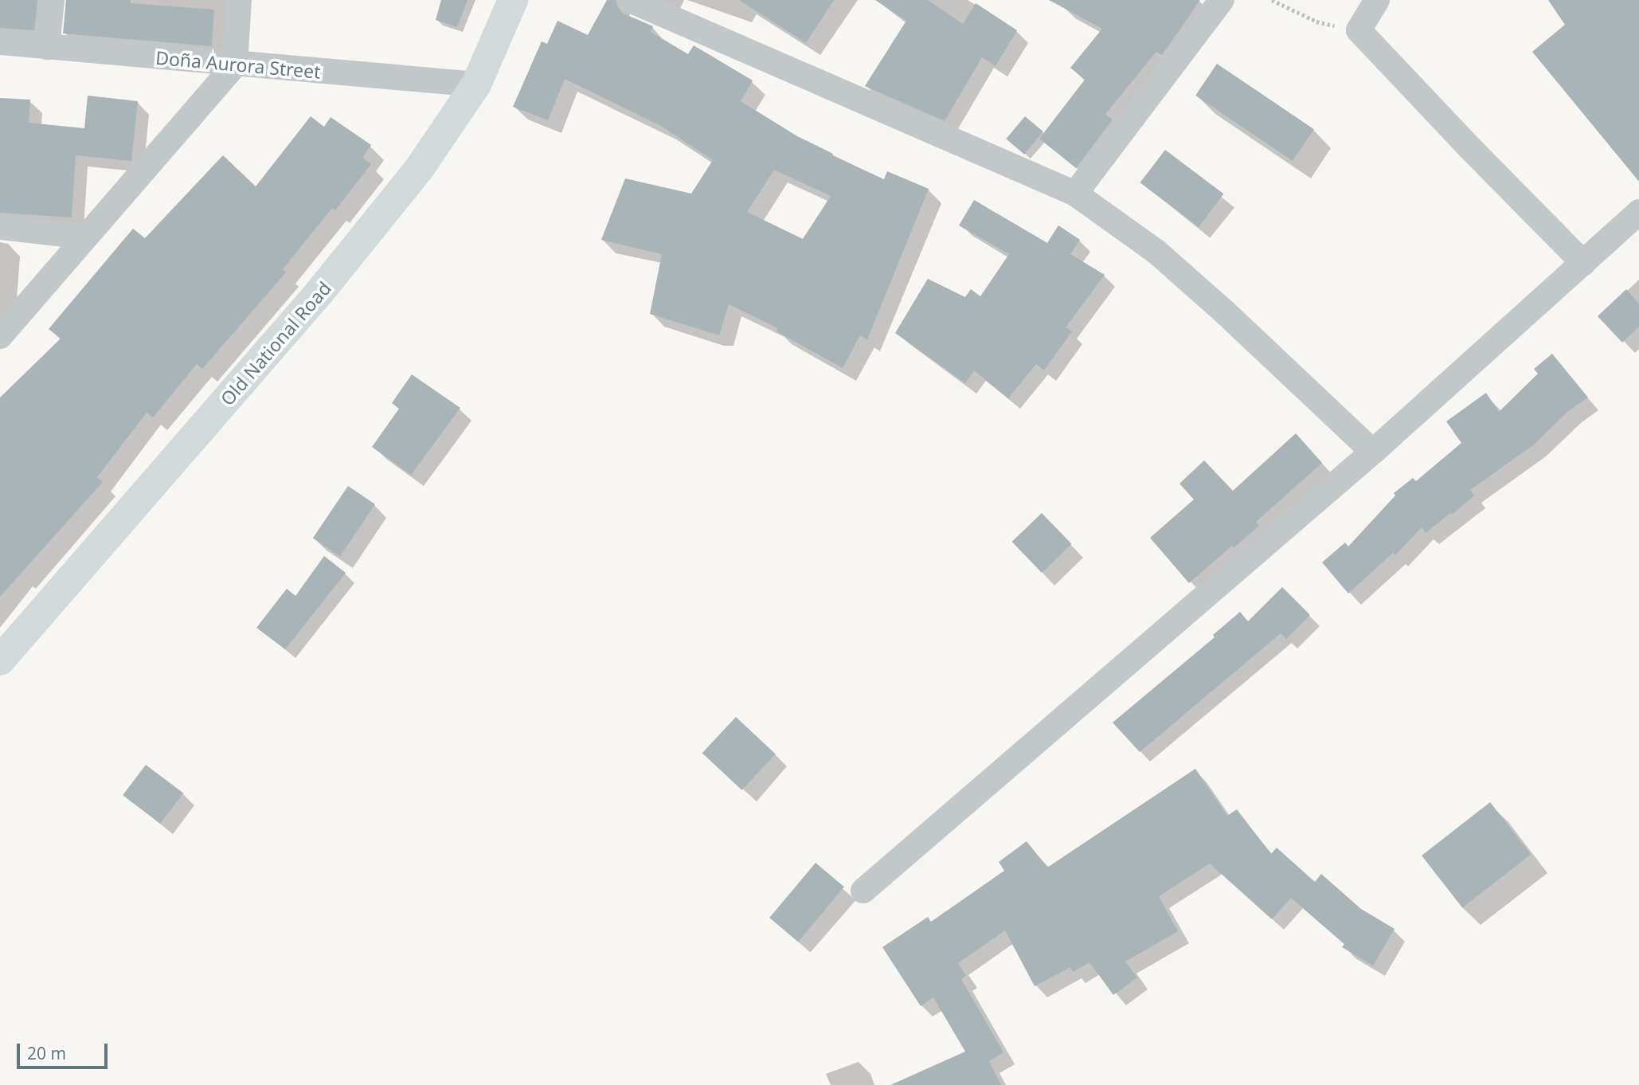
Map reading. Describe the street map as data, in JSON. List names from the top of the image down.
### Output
{
  "streets": {
    "main road": ["Old National Road"],
    "street": ["Doña Aurora Street"]
  },
  "crossings": [
    ["Doña Aurora Street", "Old National Road"]
  ],
  "scale_bar": "20 m"
}
